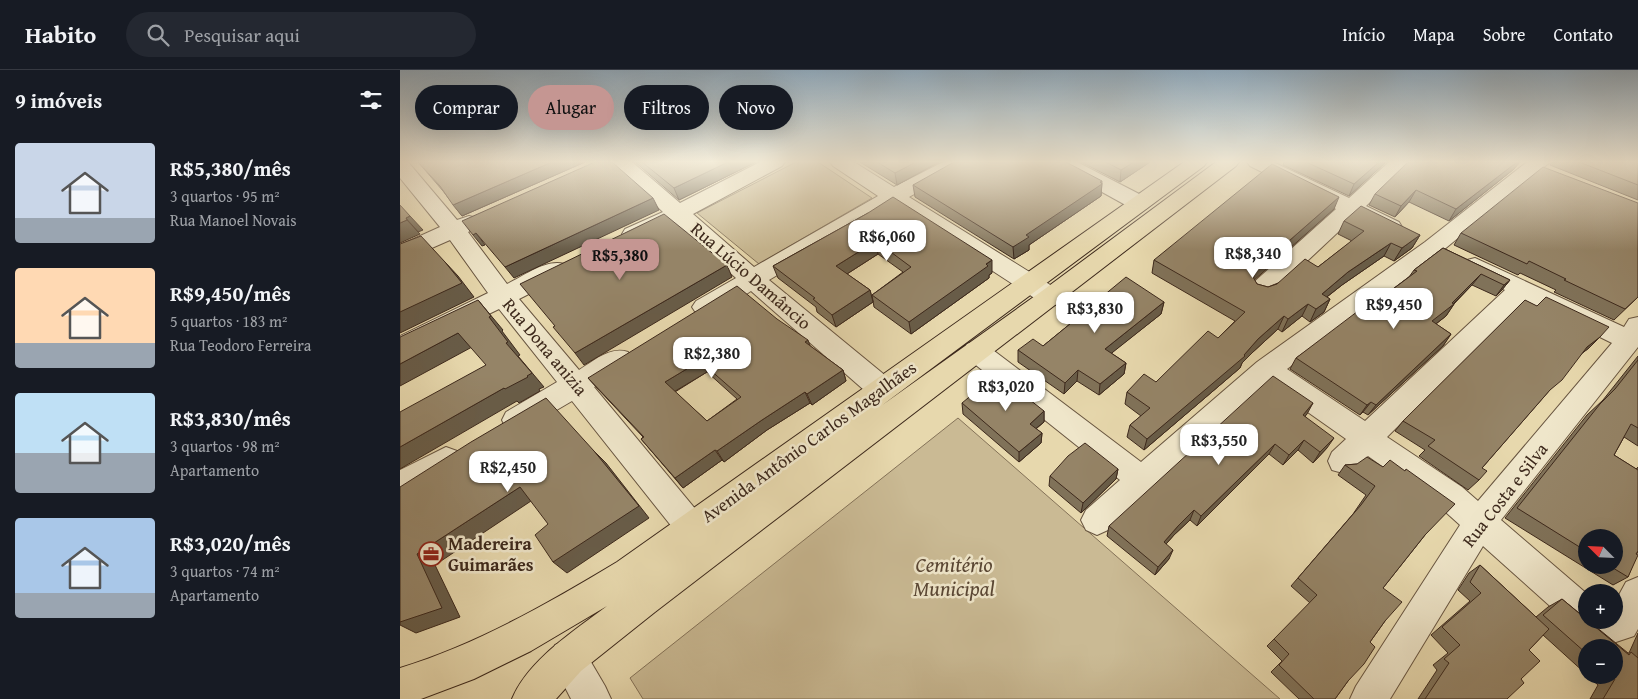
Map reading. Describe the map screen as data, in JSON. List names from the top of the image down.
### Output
{
  "streets": {
    "main road": ["Avenida Antônio Carlos Magalhães"],
    "street": ["Rua Lúcio Damâncio", "Rua Dona anizia", "Rua Costa e Silva"]
  },
  "crossings": [
    ["Rua Lúcio Damâncio", "Avenida Antônio Carlos Magalhães"],
    ["Rua Dona anizia", "Avenida Antônio Carlos Magalhães"]
  ],
  "parks": ["Cemitério Municipal"],
  "places": {
    "office": ["Madereira Guimarães"]
  },
  "north": "top left",
  "page": {
    "header": "Habito",
    "search": "Pesquisar aqui",
    "nav": [
      "Início",
      "Mapa",
      "Sobre",
      "Contato"
    ],
    "heading": "9 imóveis",
    "chip": [
      "Comprar",
      "Alugar",
      "Filtros",
      "Novo"
    ],
    "list": [
      {
        "name": "R$5,380/mês",
        "note": "3 quartos · 95 m² · Rua Manoel Novais"
      },
      {
        "name": "R$9,450/mês",
        "note": "5 quartos · 183 m² · Rua Teodoro Ferreira"
      },
      {
        "name": "R$3,830/mês",
        "note": "3 quartos · 98 m² · Apartamento"
      },
      {
        "name": "R$3,020/mês",
        "note": "3 quartos · 74 m² · Apartamento"
      }
    ],
    "price": [
      "R$6,060",
      "R$8,340",
      "R$5,380",
      "R$9,450",
      "R$3,830",
      "R$2,380",
      "R$3,020",
      "R$3,550",
      "R$2,450"
    ],
    "map_buttons": ["+", "−"]
  }
}
